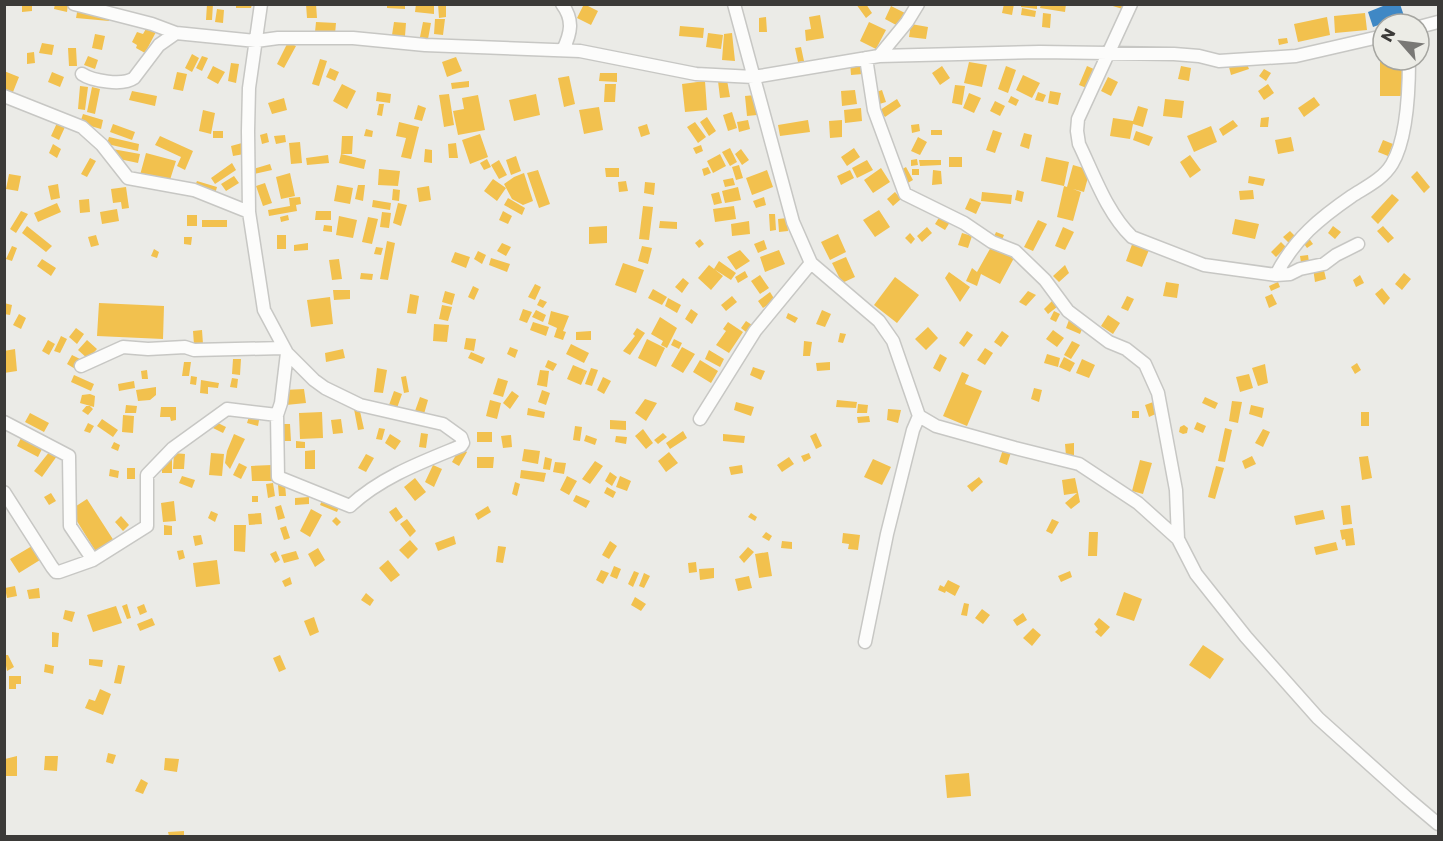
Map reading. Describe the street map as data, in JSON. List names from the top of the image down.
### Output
{
  "north": "top left"
}
